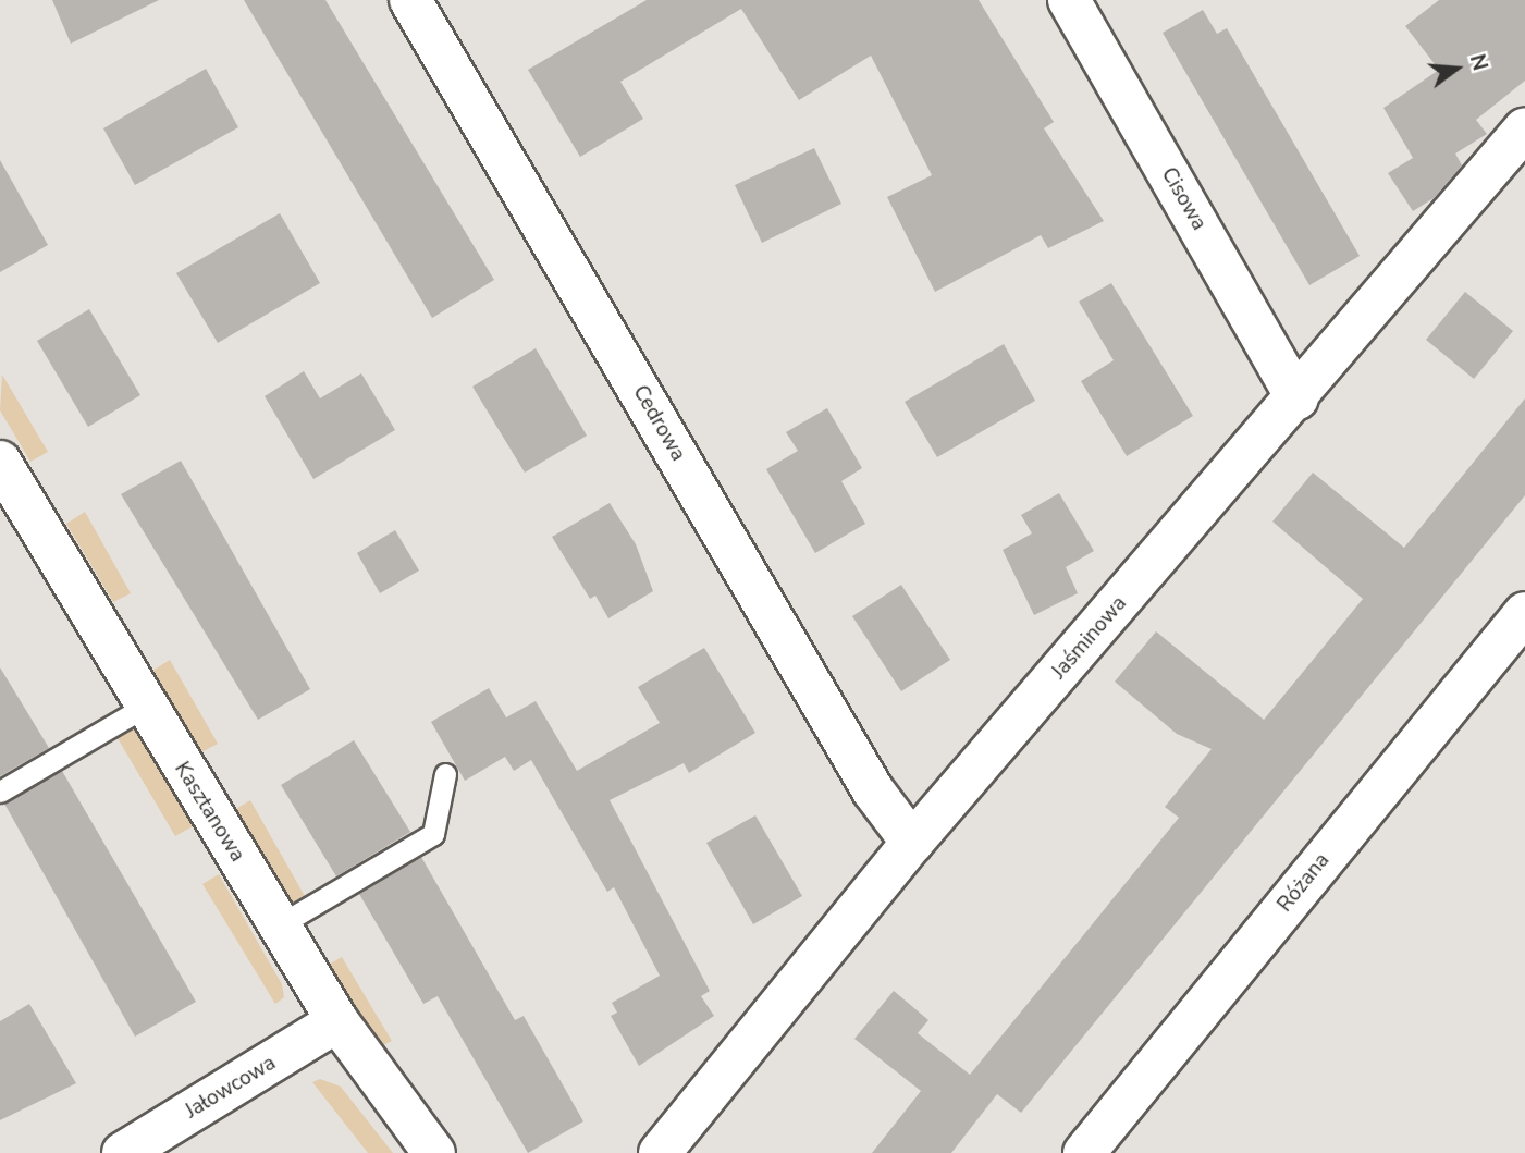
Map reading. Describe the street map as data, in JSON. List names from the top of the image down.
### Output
{
  "streets": {
    "street": [
      "Cisowa",
      "Cedrowa",
      "Jaśminowa",
      "Kasztanowa",
      "Różana",
      "Jałowcowa"
    ]
  },
  "crossings": [
    ["Cisowa", "Jaśminowa"],
    ["Cedrowa", "Jaśminowa"],
    ["Kasztanowa", "Jałowcowa"]
  ],
  "north": "right"
}
